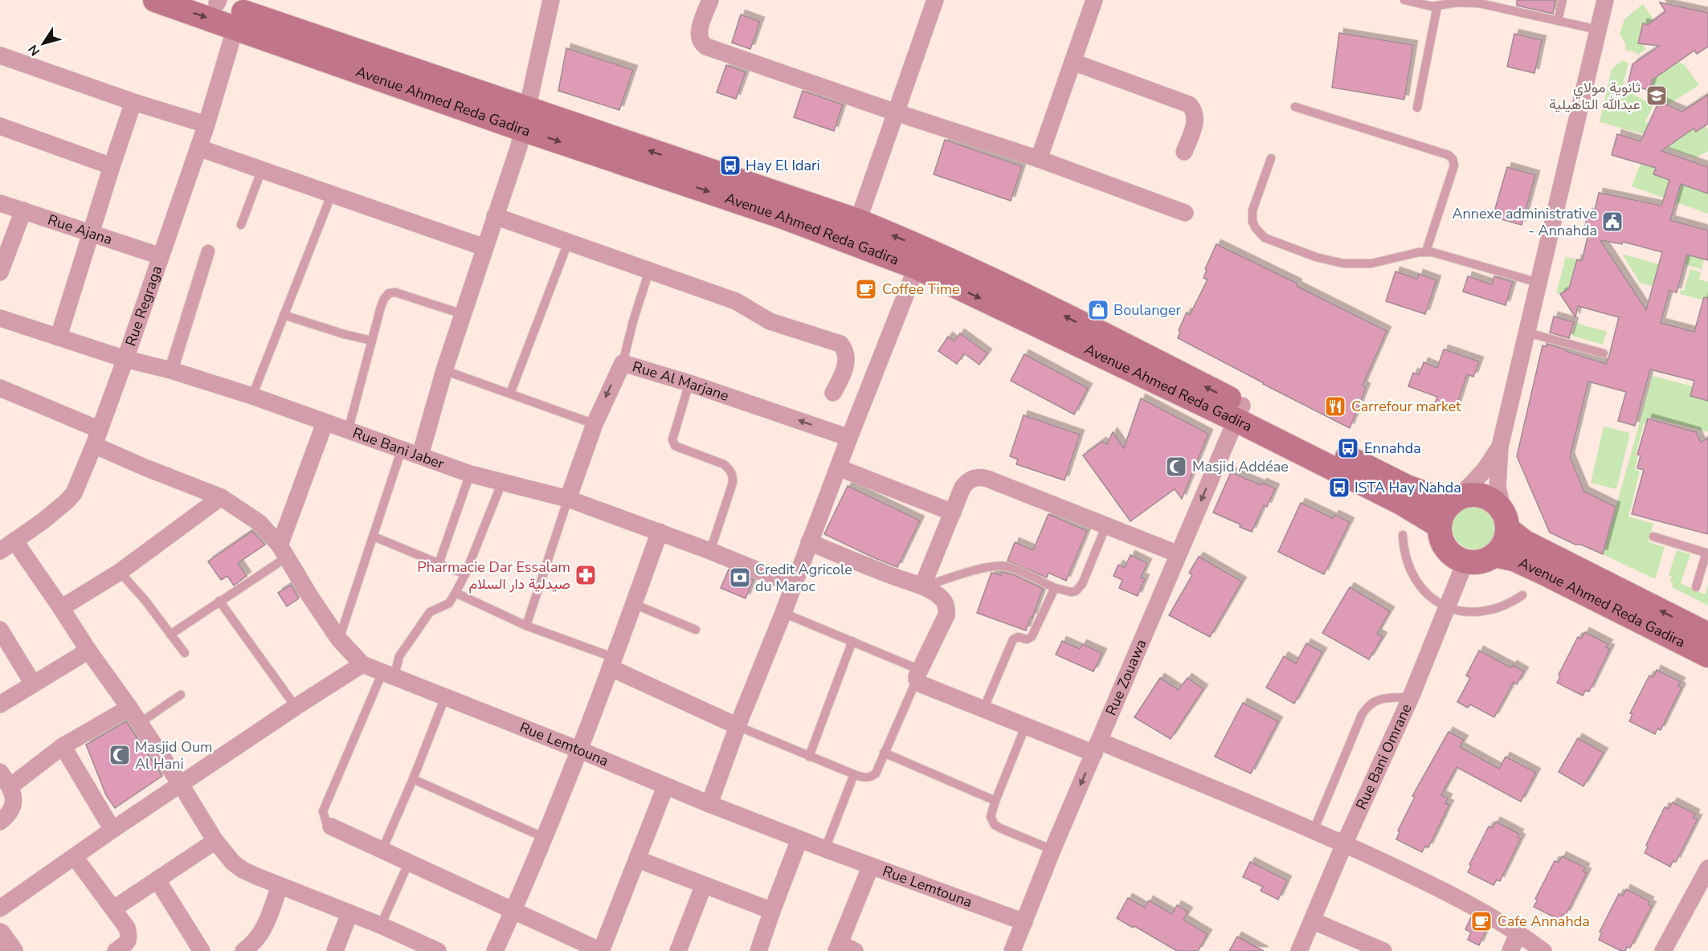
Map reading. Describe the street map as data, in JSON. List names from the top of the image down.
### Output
{
  "streets": {
    "main road": ["Avenue Ahmed Reda Gadira"],
    "street": [
      "Rue Ajana",
      "Rue Regraga",
      "Rue Al Marjane",
      "Rue Bani Jaber",
      "Rue Zouawa",
      "Rue Lemtouna",
      "Rue Bani Omrane"
    ]
  },
  "crossings": [
    ["Avenue Ahmed Reda Gadira", "Rue Regraga"],
    ["Avenue Ahmed Reda Gadira", "Rue Zouawa"],
    ["Avenue Ahmed Reda Gadira", "Rue Bani Omrane"],
    ["Rue Ajana", "Rue Regraga"],
    ["Rue Regraga", "Rue Bani Jaber"],
    ["Rue Regraga", "Rue Lemtouna"],
    ["Rue Al Marjane", "Rue Bani Jaber"],
    ["Rue Zouawa", "Rue Lemtouna"]
  ],
  "one_way": ["Rue Zouawa"],
  "places": {
    "school or university": ["ثانوية مولاي عبدالله التاهيلية"],
    "bus stop": ["Hay El Idari", "Ennahda", "ISTA Hay Nahda"],
    "public building": ["Annexe administrative - Annahda"],
    "cafe": ["Coffee Time", "Cafe Annahda"],
    "shop": ["Boulanger"],
    "restaurant": ["Carrefour market"],
    "mosque": ["Masjid Addéae", "Masjid Oum Al Hani"],
    "pharmacy": ["Pharmacie Dar Essalam صيدلية دار السلام"],
    "bank": ["Credit Agricole du Maroc"]
  },
  "north": "bottom left"
}
